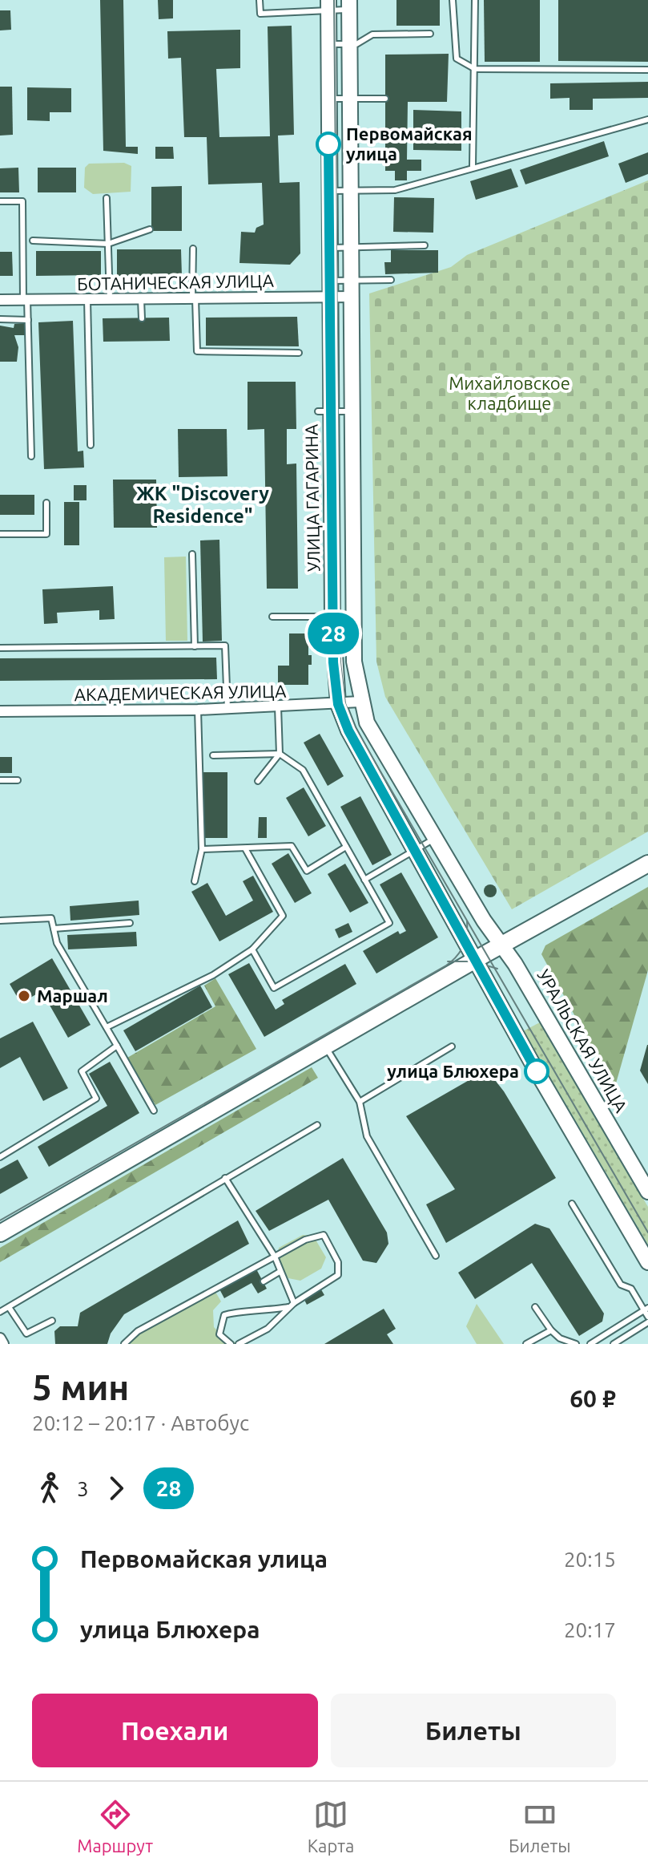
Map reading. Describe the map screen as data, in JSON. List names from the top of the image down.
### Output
{
  "streets": {
    "main road": ["УЛИЦА ГАГАРИНА", "УРАЛЬСКАЯ УЛИЦА"],
    "street": ["БОТАНИЧЕСКАЯ УЛИЦА", "АКАДЕМИЧЕСКАЯ УЛИЦА"]
  },
  "crossings": [
    ["БОТАНИЧЕСКАЯ УЛИЦА", "УЛИЦА ГАГАРИНА"],
    ["УЛИЦА ГАГАРИНА", "АКАДЕМИЧЕСКАЯ УЛИЦА"]
  ],
  "districts": ["ЖК \"Discovery Residence\""],
  "parks": ["Михайловское кладбище"],
  "places": ["Первомайская улица", "Маршал", "улица Блюхера"],
  "lines": ["bus line 28"],
  "page": {
    "on_map": "28",
    "heading": ["5 мин", "20:12 – 20:17 · Автобус", "60 ₽"],
    "legs": ["3", "28"],
    "list": [
      {
        "name": "Первомайская улица",
        "value": "20:15"
      },
      {
        "name": "улица Блюхера",
        "value": "20:17"
      }
    ],
    "buttons": ["Поехали", "Билеты"],
    "tabs": ["Маршрут", "Карта", "Билеты"]
  }
}
